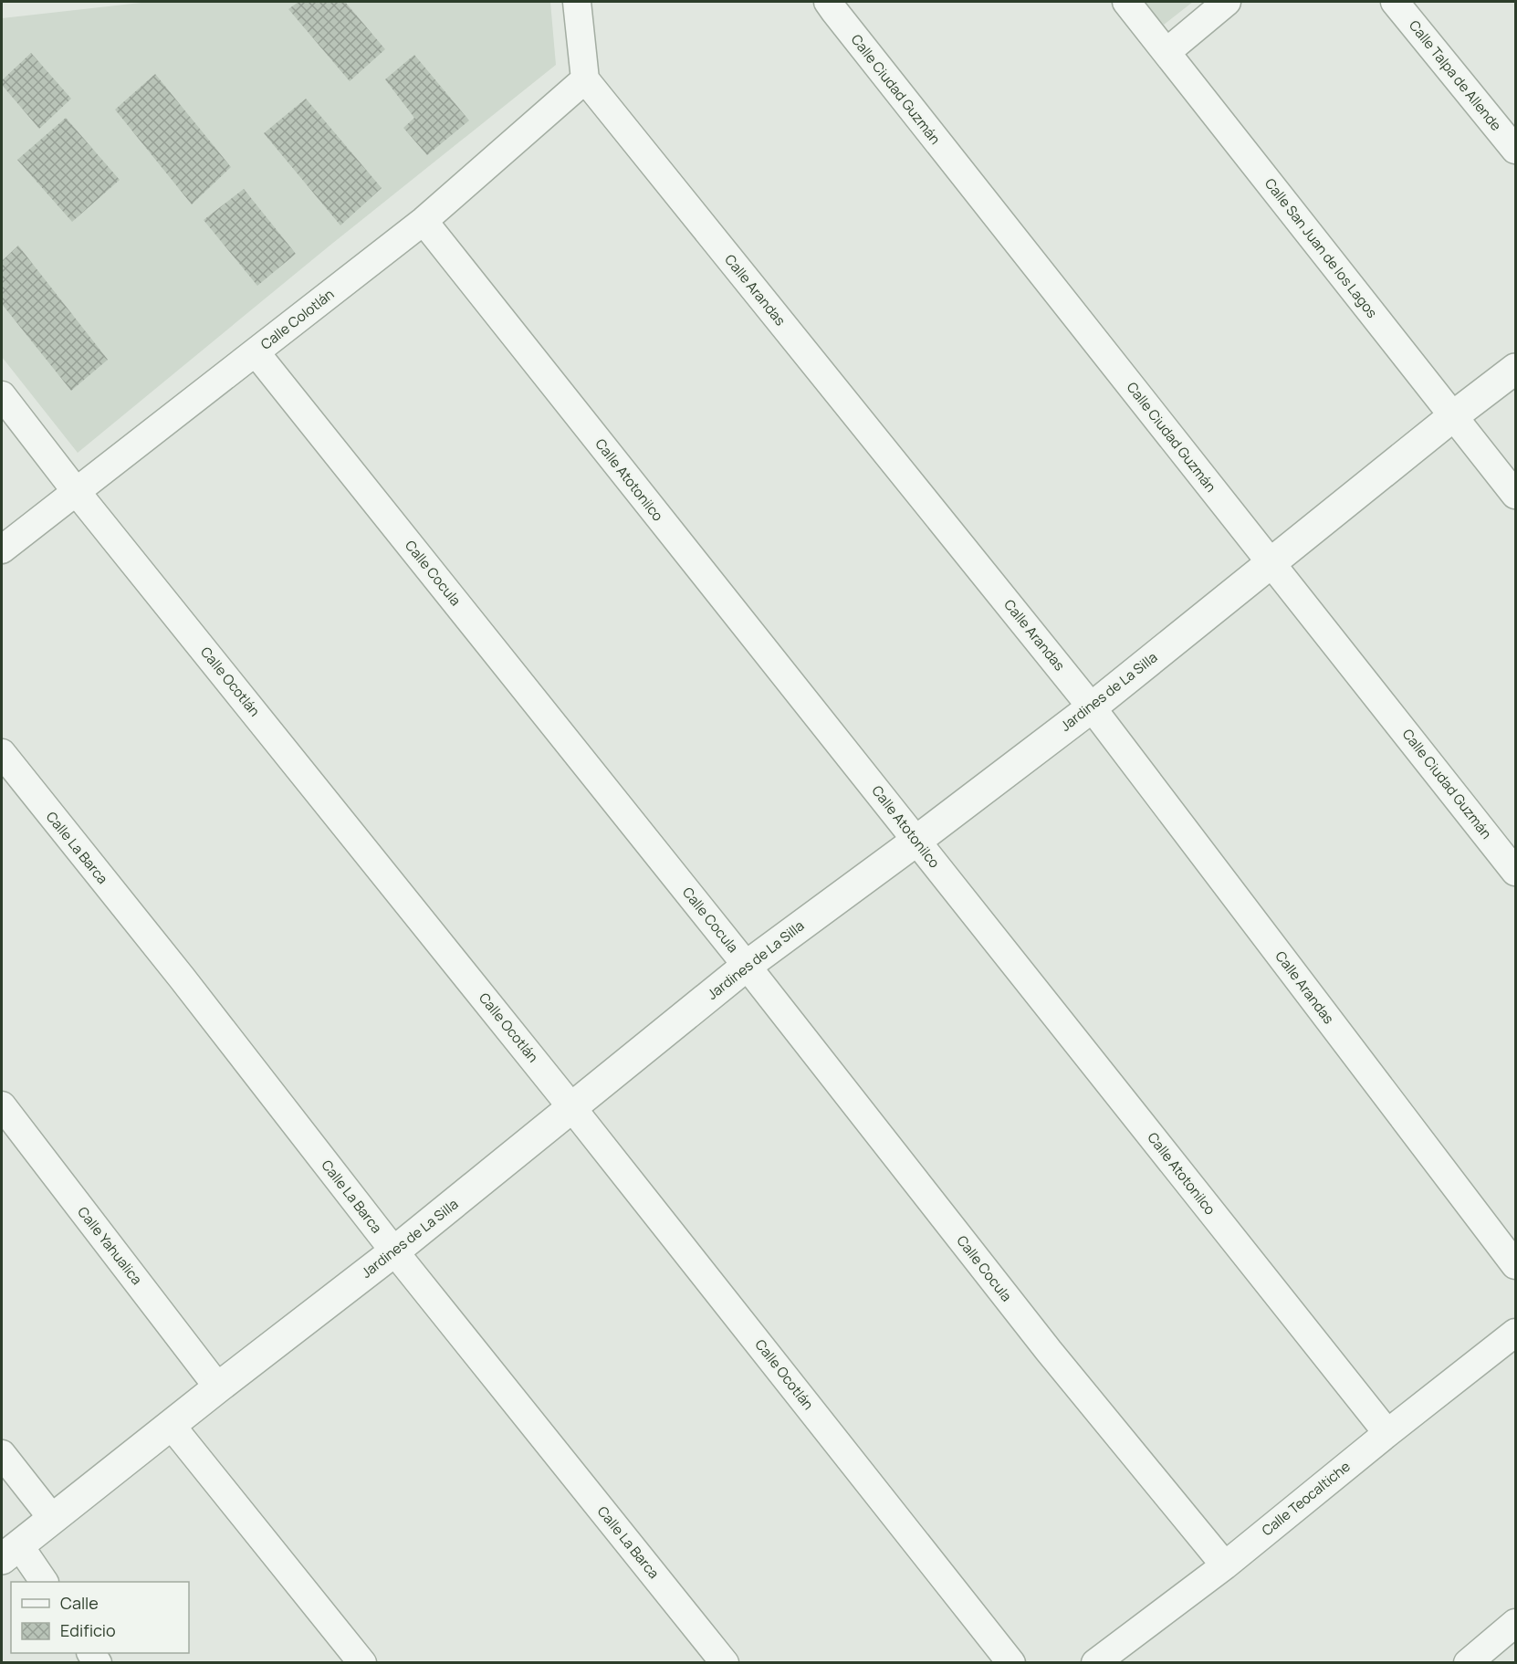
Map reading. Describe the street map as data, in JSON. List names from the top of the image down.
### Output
{
  "streets": {
    "street": [
      "Calle Talpa de Allende",
      "Calle Ciudad Guzmán",
      "Calle San Juan de los Lagos",
      "Calle Arandas",
      "Calle Colotlán",
      "Calle Atotonilco",
      "Calle Cocula",
      "Calle Ocotlán",
      "Jardines de La Silla",
      "Calle La Barca",
      "Calle Yahualica",
      "Calle Teocaltiche"
    ]
  },
  "crossings": [
    ["Calle Ciudad Guzmán", "Jardines de La Silla"],
    ["Calle San Juan de los Lagos", "Jardines de La Silla"],
    ["Calle Arandas", "Calle Colotlán"],
    ["Calle Arandas", "Jardines de La Silla"],
    ["Calle Colotlán", "Calle Atotonilco"],
    ["Calle Colotlán", "Calle Cocula"],
    ["Calle Colotlán", "Calle Ocotlán"],
    ["Calle Atotonilco", "Jardines de La Silla"],
    ["Calle Atotonilco", "Calle Teocaltiche"],
    ["Calle Cocula", "Jardines de La Silla"],
    ["Calle Cocula", "Calle Teocaltiche"],
    ["Calle Ocotlán", "Jardines de La Silla"],
    ["Jardines de La Silla", "Calle La Barca"],
    ["Jardines de La Silla", "Calle Yahualica"]
  ],
  "legend": ["Calle", "Edificio"]
}
